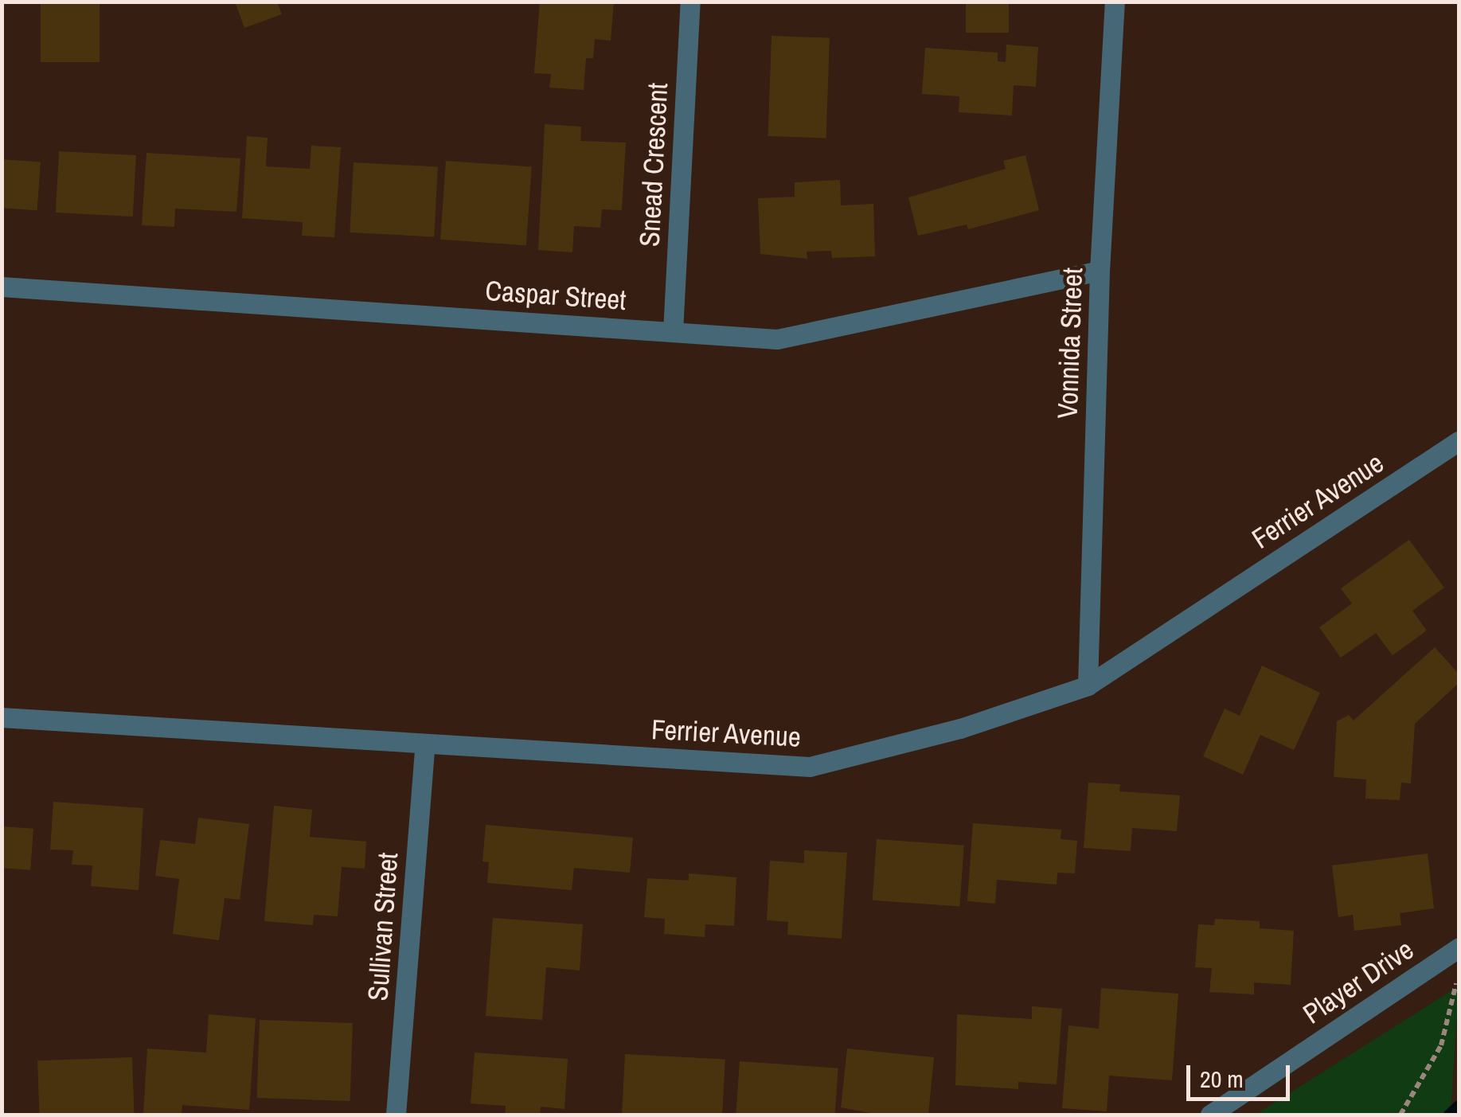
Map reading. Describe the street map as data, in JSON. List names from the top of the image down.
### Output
{
  "streets": {
    "street": [
      "Snead Crescent",
      "Caspar Street",
      "Vonnida Street",
      "Ferrier Avenue",
      "Sullivan Street",
      "Player Drive"
    ]
  },
  "crossings": [
    ["Snead Crescent", "Caspar Street"],
    ["Caspar Street", "Vonnida Street"],
    ["Vonnida Street", "Ferrier Avenue"],
    ["Ferrier Avenue", "Sullivan Street"]
  ],
  "scale_bar": "20 m"
}
